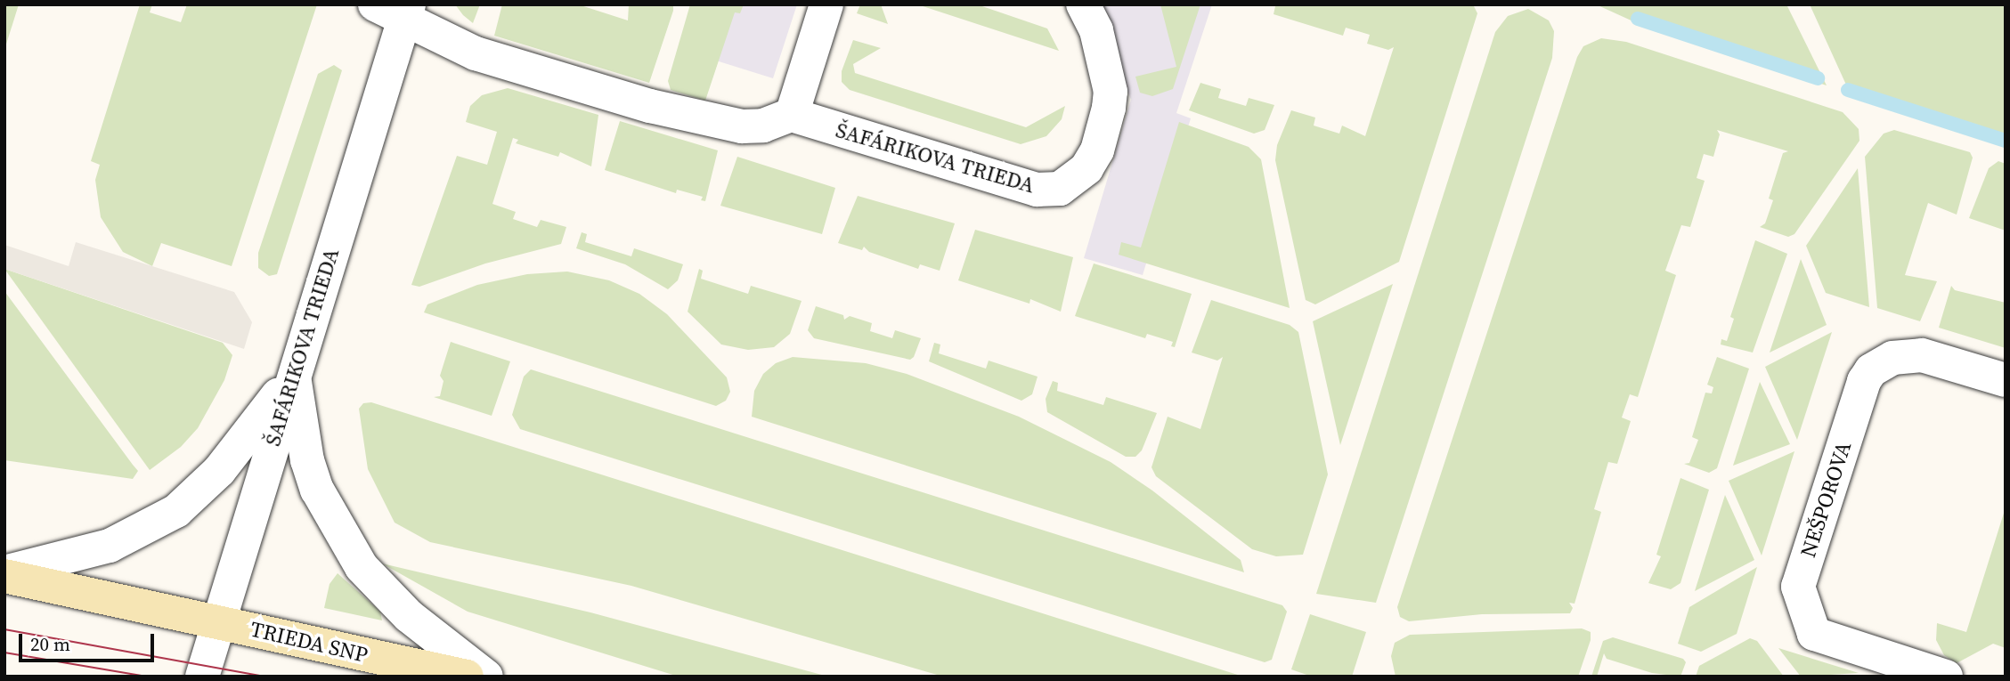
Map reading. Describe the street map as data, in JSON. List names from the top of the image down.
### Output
{
  "streets": {
    "street": ["ŠAFÁRIKOVA TRIEDA", "NEŠPOROVA", "TRIEDA SNP"]
  },
  "crossings": [
    ["ŠAFÁRIKOVA TRIEDA", "TRIEDA SNP"]
  ],
  "scale_bar": "20 m"
}
